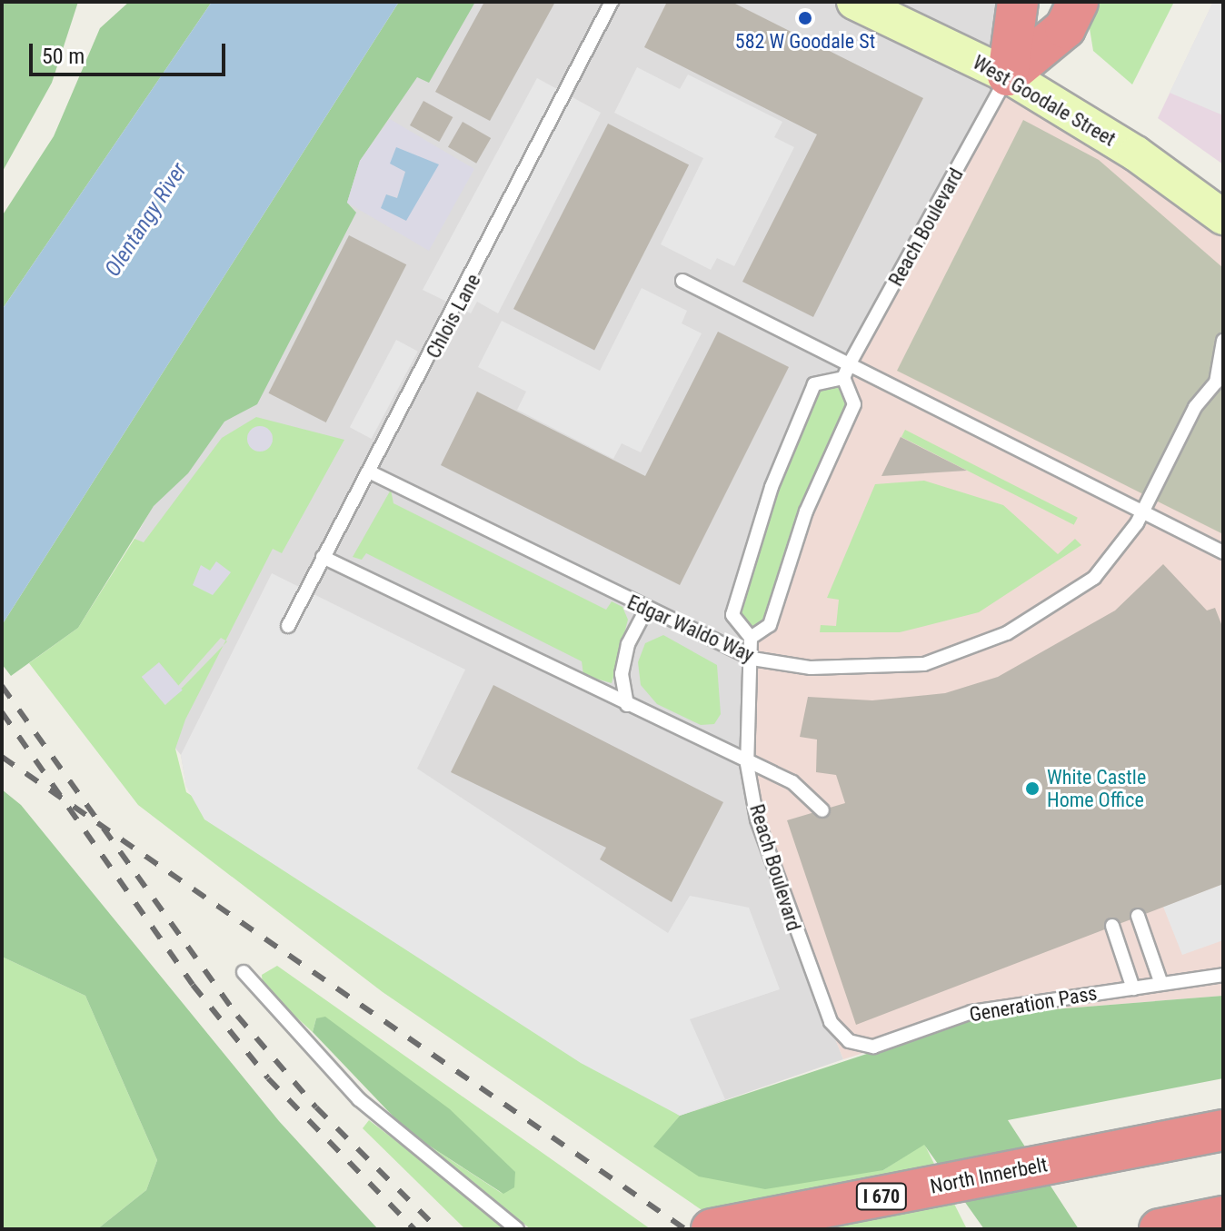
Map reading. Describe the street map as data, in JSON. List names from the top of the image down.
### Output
{
  "streets": {
    "highway": ["North Innerbelt", "I 670"],
    "street": ["West Goodale Street"],
    "lane": [
      "Reach Boulevard",
      "Chlois Lane",
      "Edgar Waldo Way",
      "Generation Pass"
    ]
  },
  "crossings": [
    ["West Goodale Street", "Reach Boulevard"],
    ["Reach Boulevard", "Edgar Waldo Way"],
    ["Reach Boulevard", "Generation Pass"],
    ["Chlois Lane", "Edgar Waldo Way"]
  ],
  "water": ["Olentangy River"],
  "places": ["582 W Goodale St", "White Castle Home Office"],
  "scale_bar": "50 m"
}
